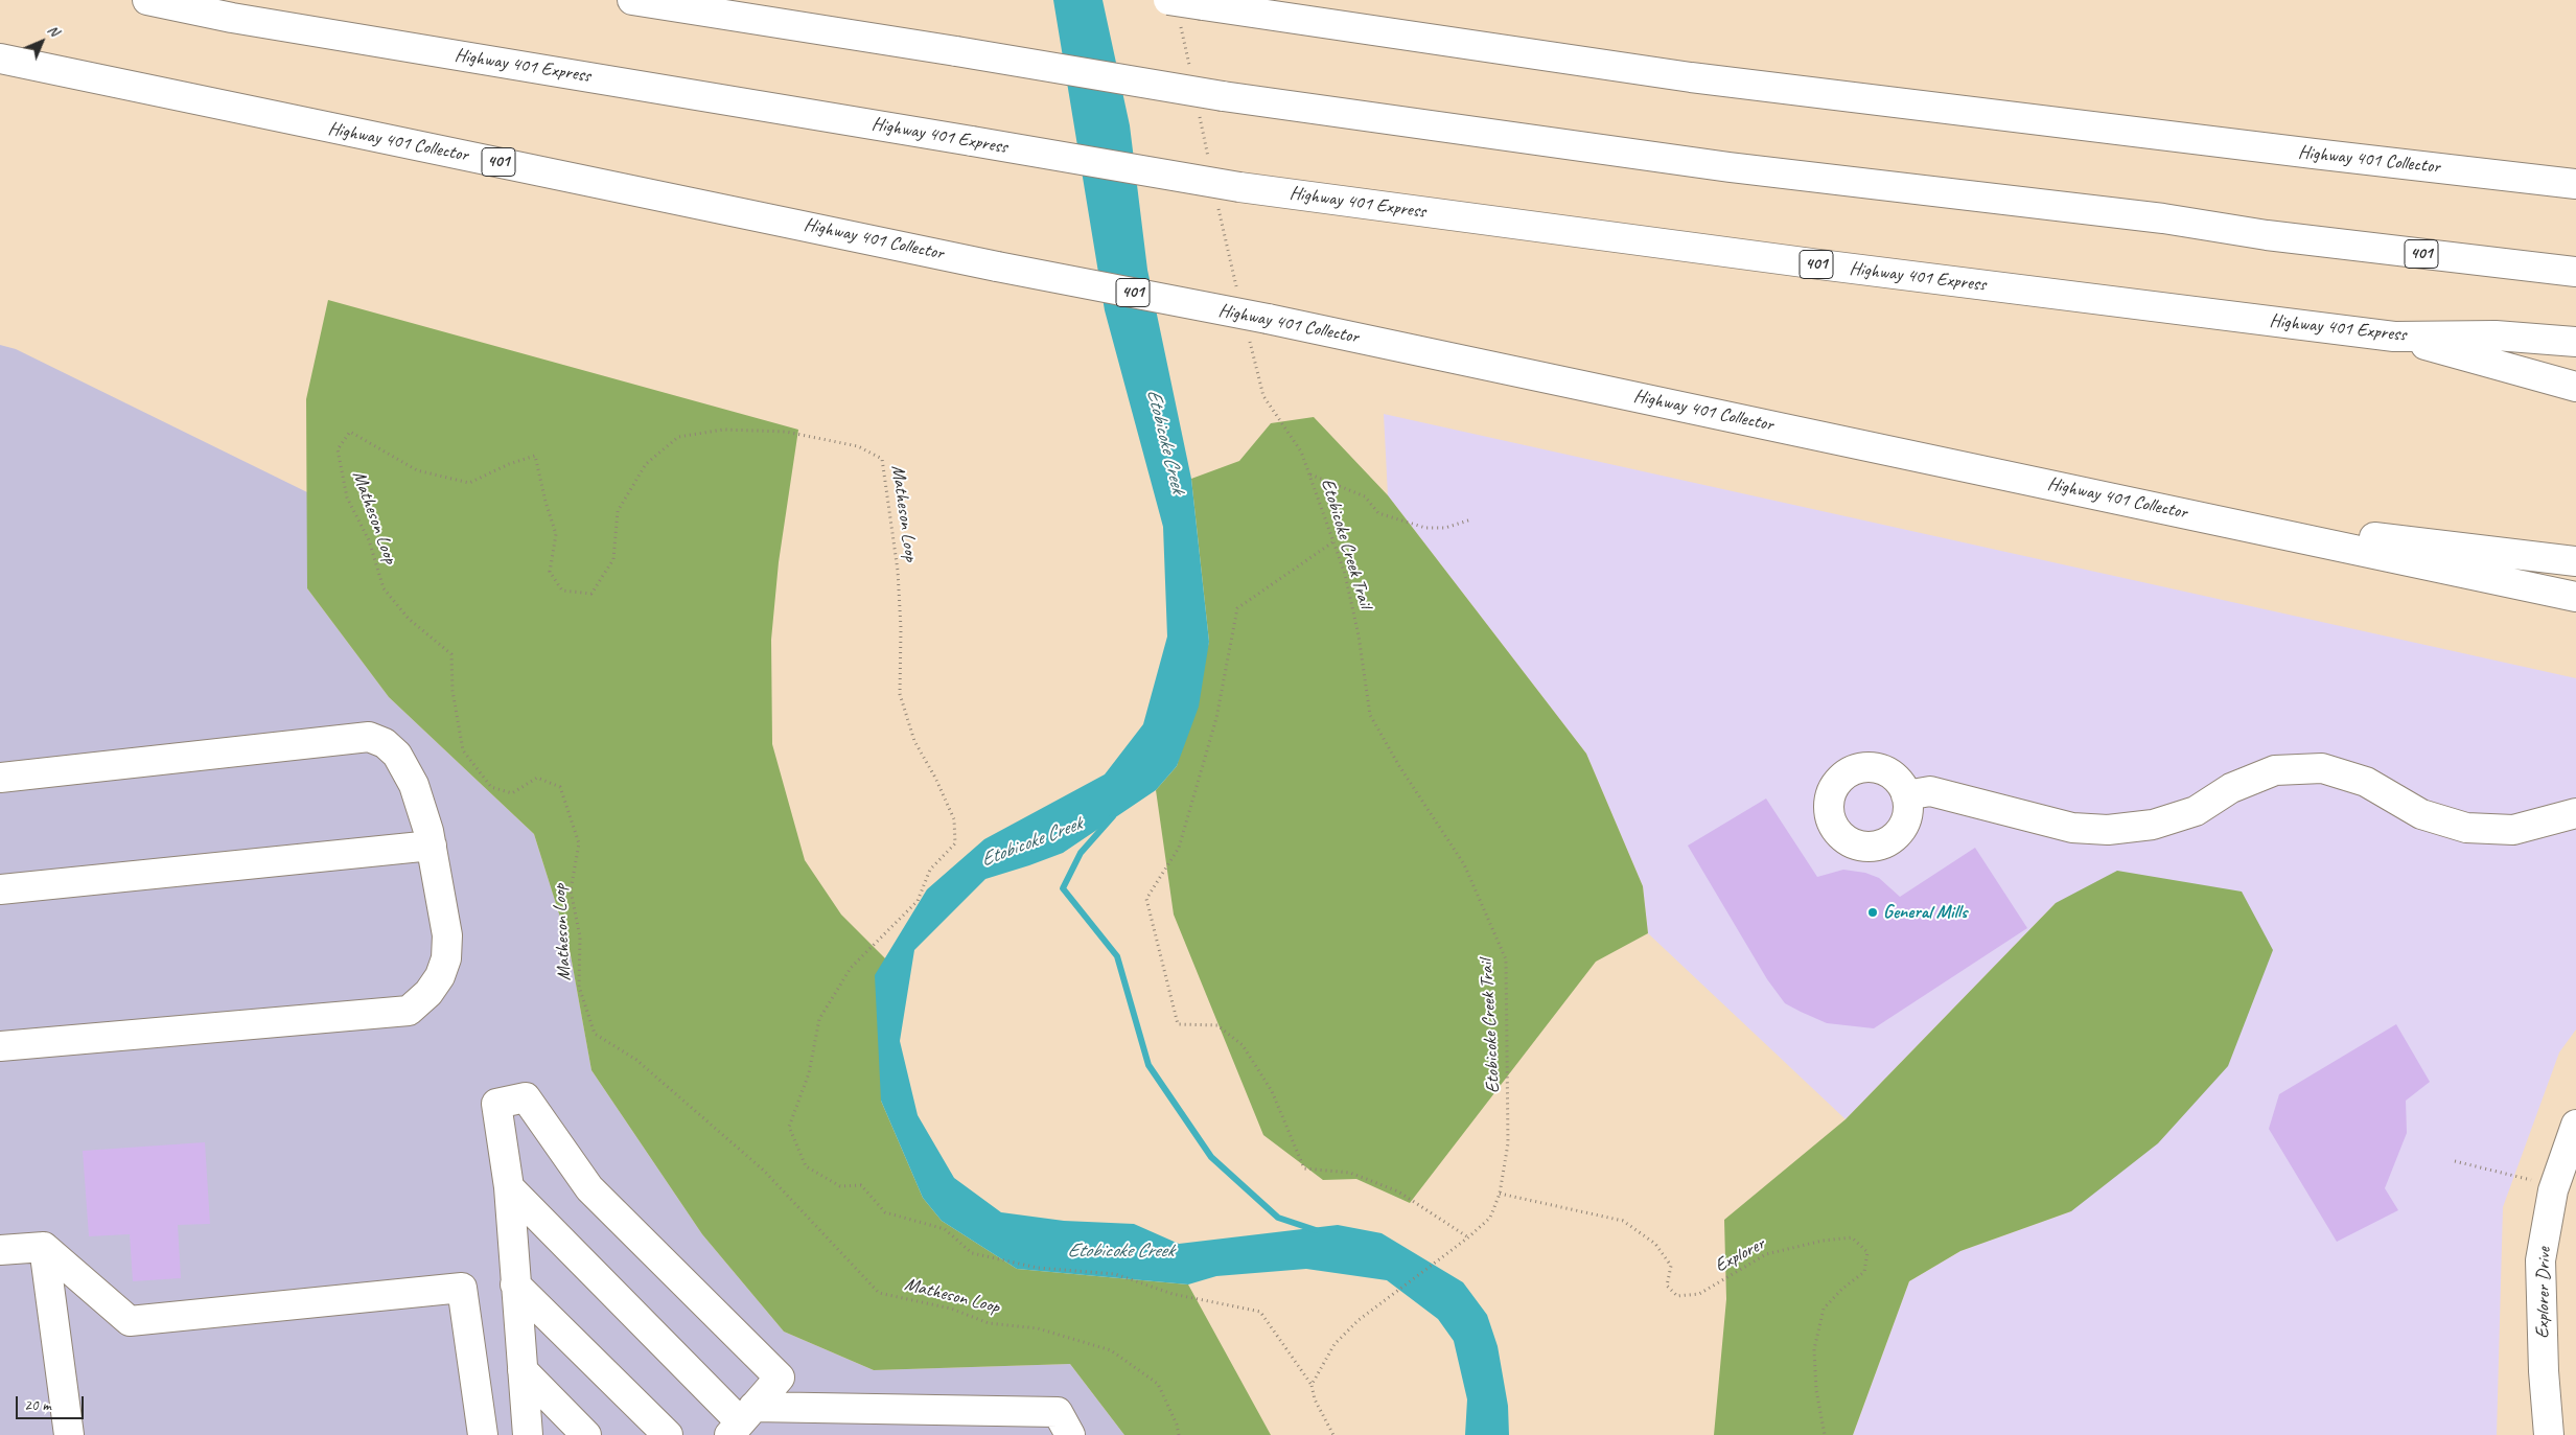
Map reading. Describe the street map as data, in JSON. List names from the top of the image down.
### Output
{
  "streets": {
    "main road": [
      "Highway 401 Express",
      "Highway 401 Collector",
      "401",
      "Explorer Drive"
    ],
    "path": ["Matheson Loop", "Etobicoke Creek Trail", "Explorer"]
  },
  "crossings": [
    ["Matheson Loop", "Etobicoke Creek Trail"],
    ["Etobicoke Creek Trail", "Explorer"]
  ],
  "water": ["Etobicoke Creek"],
  "places": ["General Mills"],
  "scale_bar": "20 m",
  "north": "top right"
}
